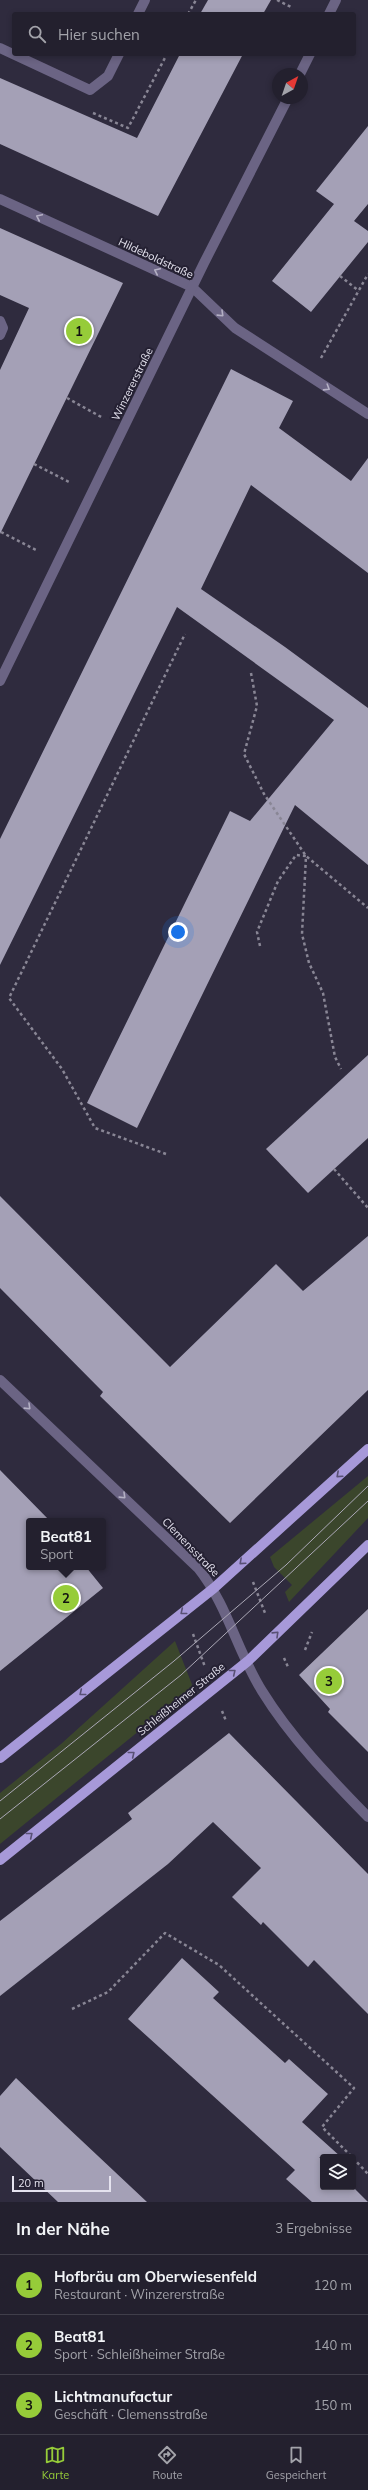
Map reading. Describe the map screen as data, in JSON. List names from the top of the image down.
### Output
{
  "streets": {
    "main road": ["Schleißheimer Straße"],
    "street": ["Hildeboldstraße", "Winzererstraße", "Clemensstraße"]
  },
  "crossings": [
    ["Hildeboldstraße", "Winzererstraße"],
    ["Clemensstraße", "Schleißheimer Straße"]
  ],
  "one_way": ["Clemensstraße"],
  "scale_bar": "20 m",
  "north": "top right",
  "page": {
    "search": "Hier suchen",
    "pins": ["1", "2", "3"],
    "popup": ["Beat81", "Sport"],
    "scale": "20 m",
    "heading": ["In der Nähe", "3 Ergebnisse"],
    "list": [
      {
        "mark": "1",
        "name": "Hofbräu am Oberwiesenfeld",
        "note": "Restaurant · Winzererstraße",
        "value": "120 m"
      },
      {
        "mark": "2",
        "name": "Beat81",
        "note": "Sport · Schleißheimer Straße",
        "value": "140 m"
      },
      {
        "mark": "3",
        "name": "Lichtmanufactur",
        "note": "Geschäft · Clemensstraße",
        "value": "150 m"
      }
    ],
    "nav": ["Karte", "Route", "Gespeichert"]
  }
}
